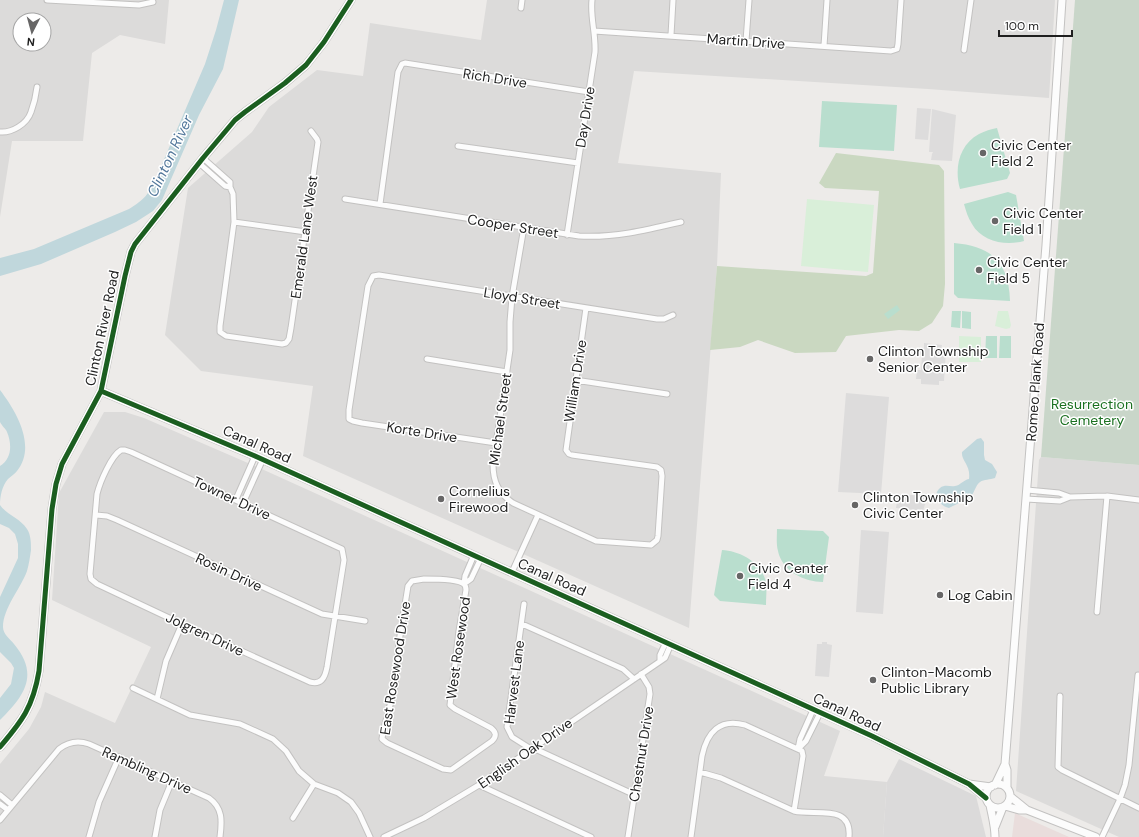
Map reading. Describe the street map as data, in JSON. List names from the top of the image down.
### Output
{
  "streets": {
    "street": [
      "Martin Drive",
      "Rich Drive",
      "Day Drive",
      "Cooper Street",
      "Emerald Lane West",
      "Lloyd Street",
      "Clinton River Road",
      "William Drive",
      "Romeo Plank Road",
      "Michael Street",
      "Korte Drive",
      "Canal Road",
      "Towner Drive",
      "Rosin Drive",
      "Jolgren Drive",
      "West Rosewood",
      "East Rosewood Drive",
      "Harvest Lane",
      "English Oak Drive",
      "Chestnut Drive",
      "Rambling Drive"
    ]
  },
  "crossings": [
    ["Martin Drive", "Day Drive"],
    ["Rich Drive", "Day Drive"],
    ["Rich Drive", "Cooper Street"],
    ["Day Drive", "Cooper Street"],
    ["Cooper Street", "Michael Street"],
    ["Lloyd Street", "William Drive"],
    ["Lloyd Street", "Michael Street"],
    ["Lloyd Street", "Korte Drive"],
    ["Clinton River Road", "Canal Road"],
    ["William Drive", "Michael Street"],
    ["Romeo Plank Road", "Canal Road"],
    ["Michael Street", "Korte Drive"],
    ["Canal Road", "West Rosewood"],
    ["Canal Road", "English Oak Drive"],
    ["Towner Drive", "Rosin Drive"],
    ["Towner Drive", "Jolgren Drive"],
    ["Rosin Drive", "Jolgren Drive"],
    ["West Rosewood", "East Rosewood Drive"],
    ["Harvest Lane", "English Oak Drive"],
    ["Harvest Lane", "Chestnut Drive"],
    ["English Oak Drive", "Chestnut Drive"]
  ],
  "water": ["Clinton River"],
  "parks": ["Resurrection Cemetery"],
  "places": [
    "Civic Center Field 2",
    "Civic Center Field 1",
    "Civic Center Field 5",
    "Clinton Township Senior Center",
    "Cornelius Firewood",
    "Clinton Township Civic Center",
    "Civic Center Field 4",
    "Log Cabin",
    "Clinton-Macomb Public Library"
  ],
  "scale_bar": "100 m",
  "north": "bottom"
}
